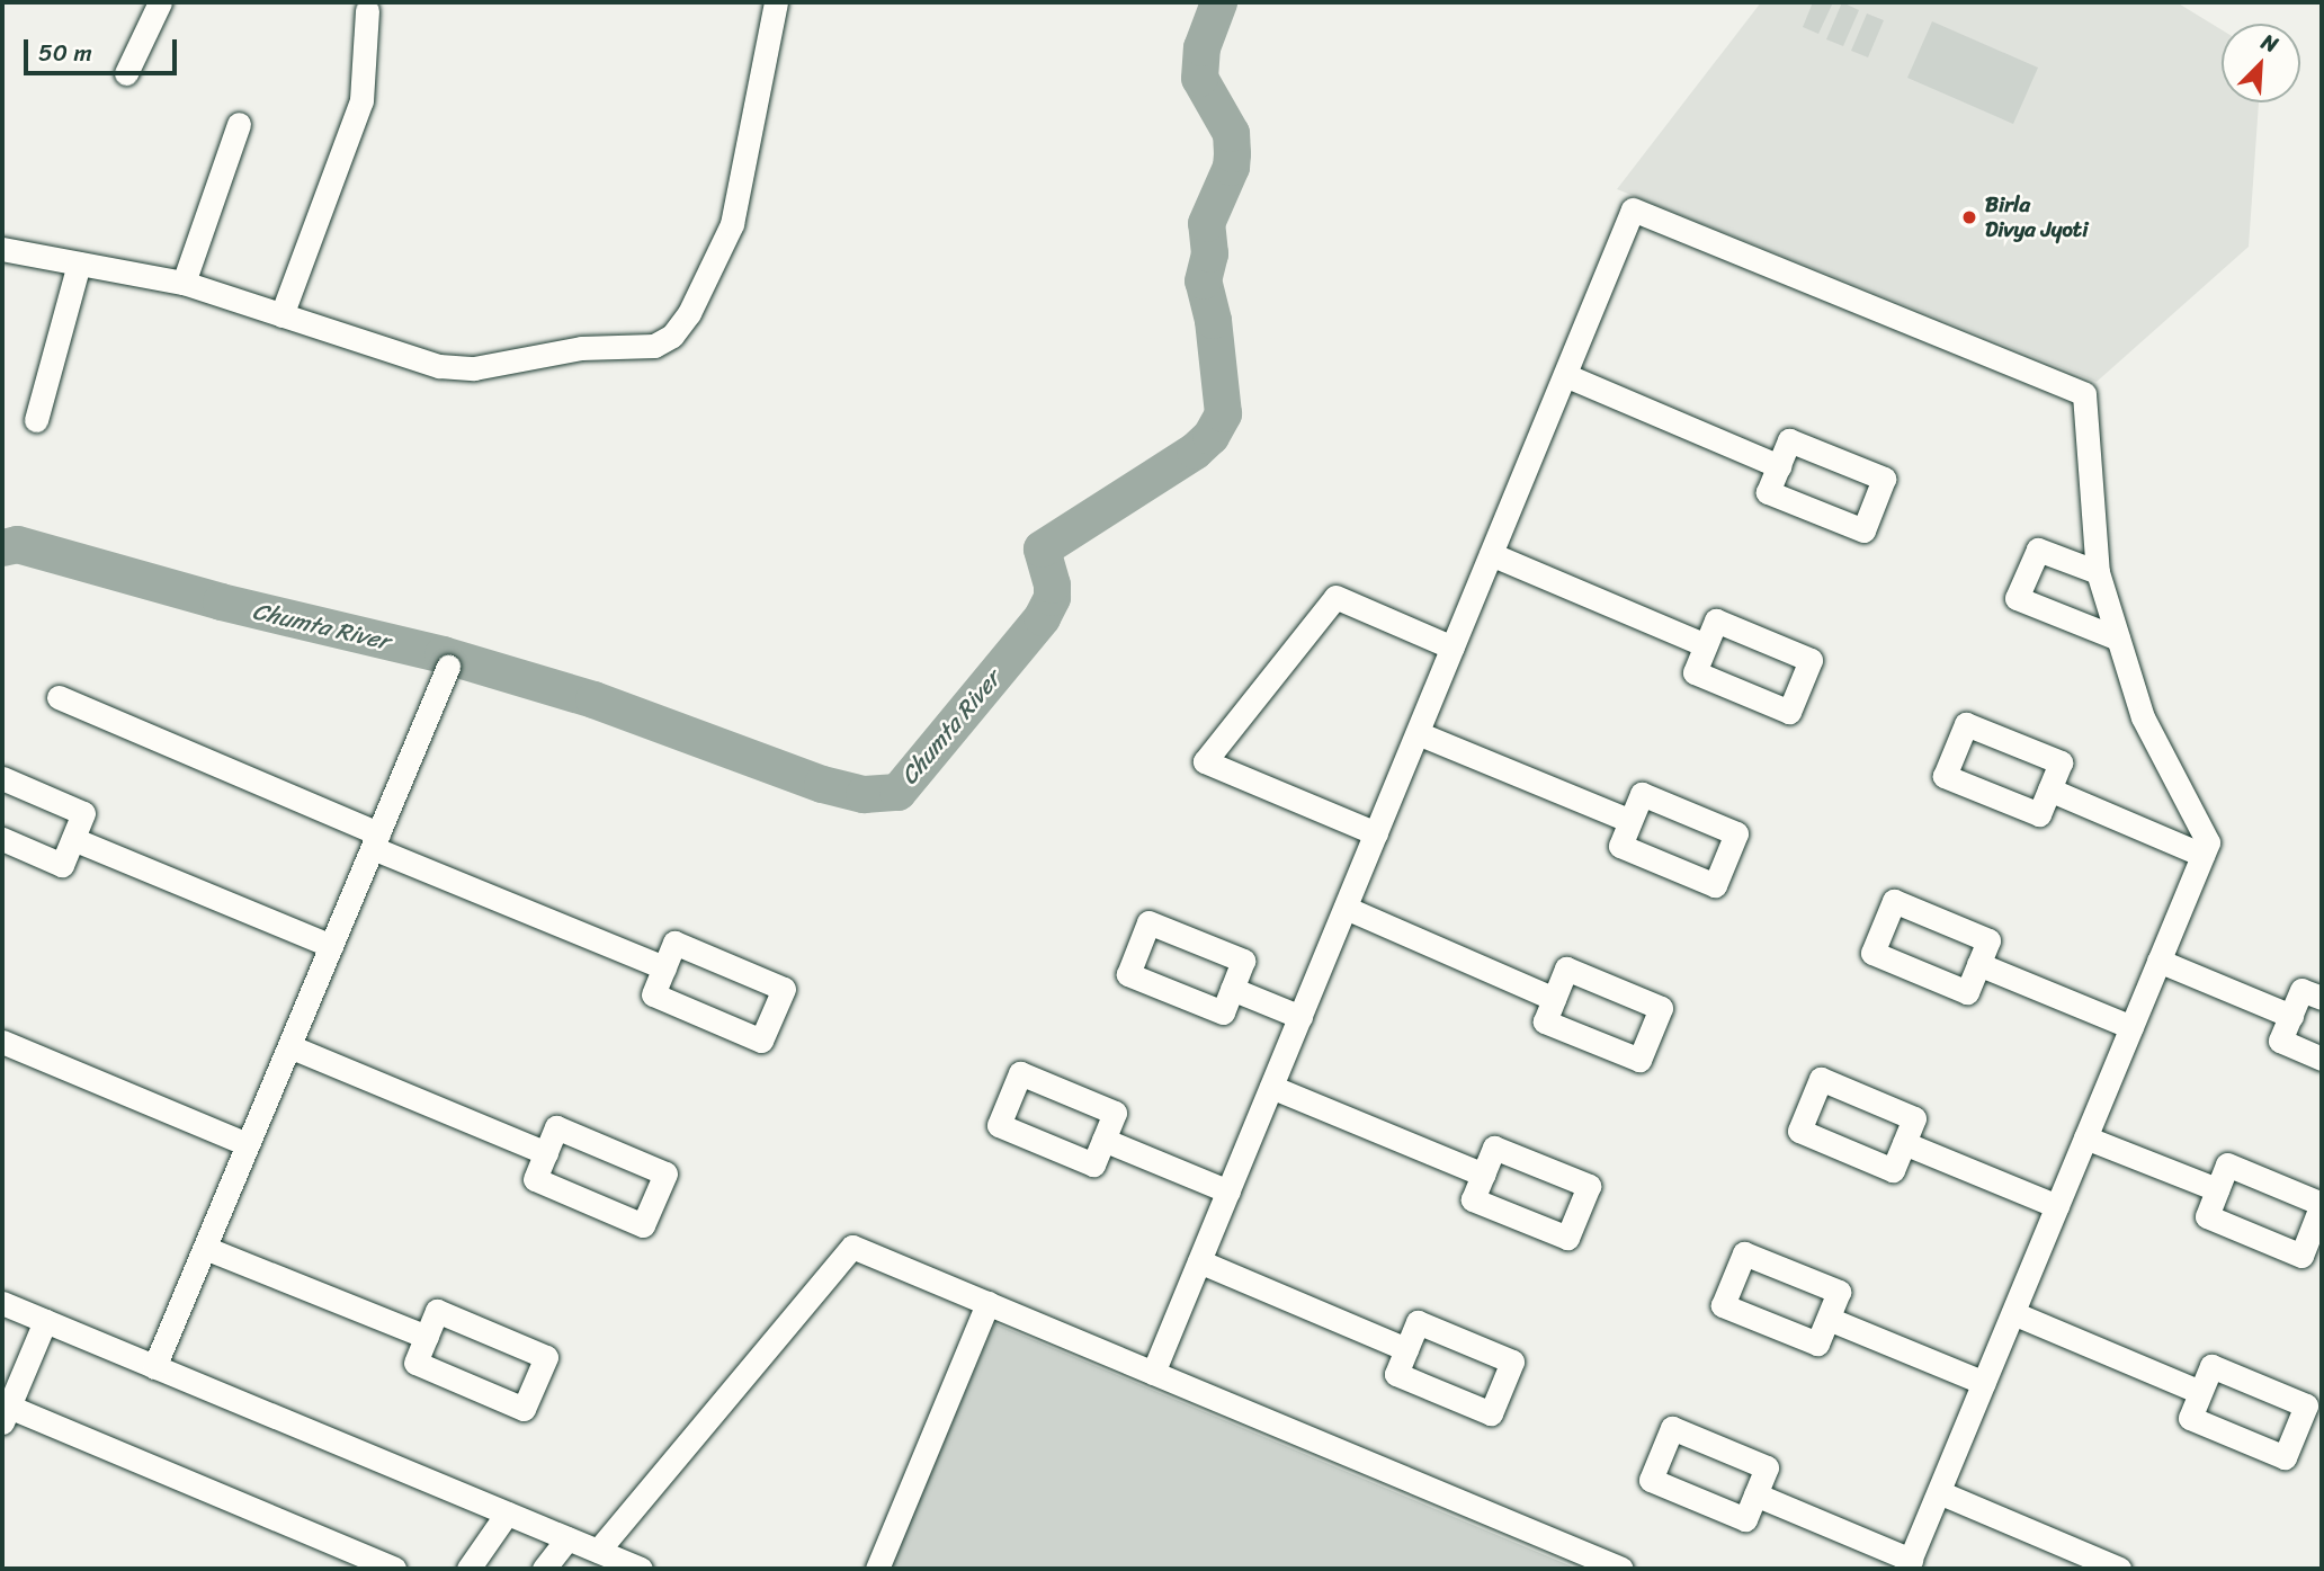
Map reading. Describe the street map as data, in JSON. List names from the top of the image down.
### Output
{
  "water": ["Chumta River"],
  "places": ["Birla Divya Jyoti"],
  "scale_bar": "50 m",
  "north": "top right"
}
